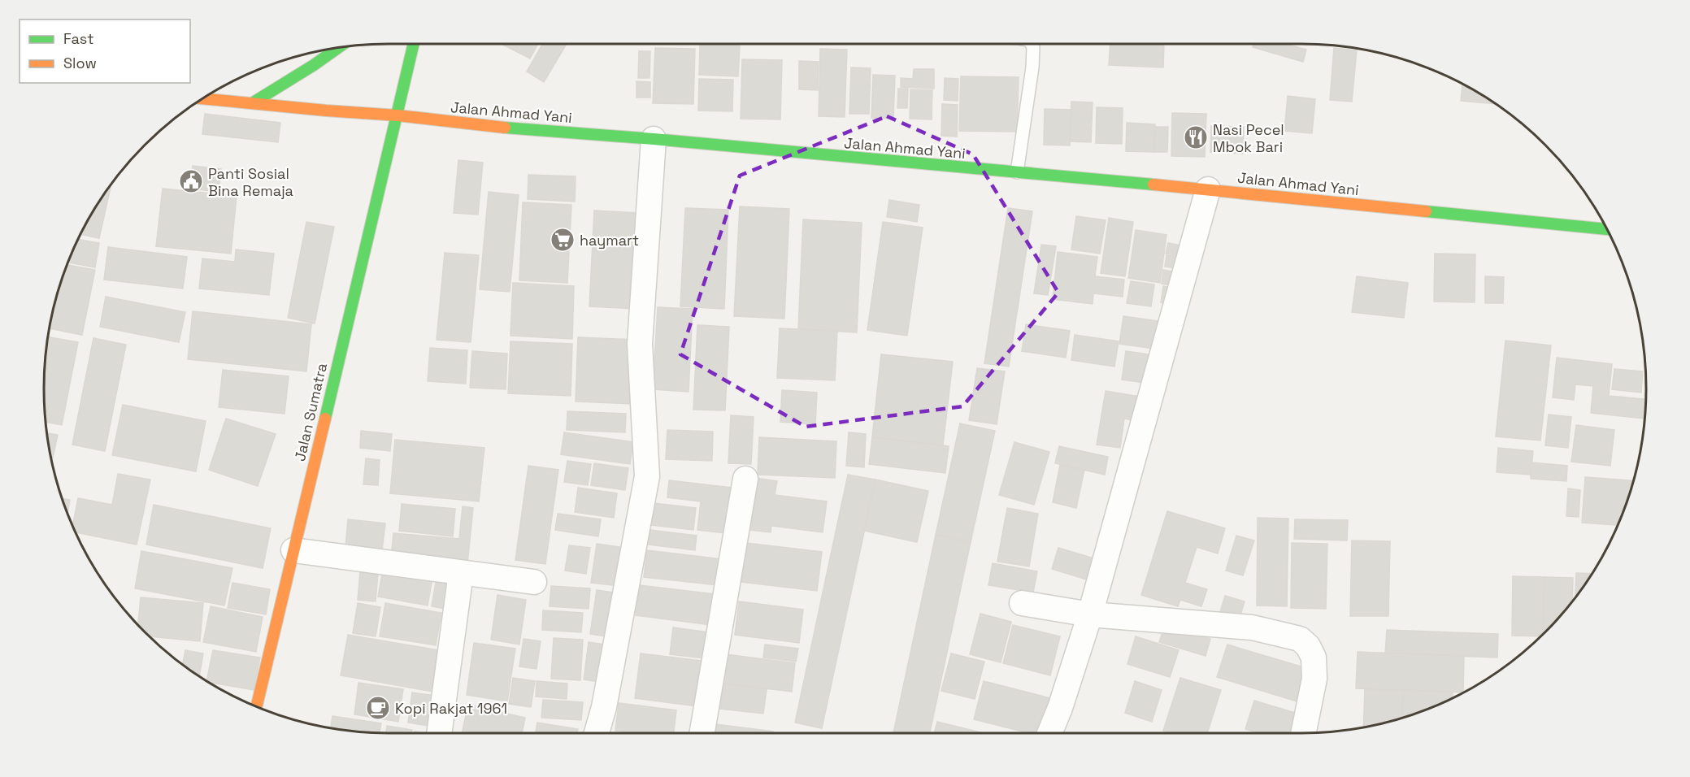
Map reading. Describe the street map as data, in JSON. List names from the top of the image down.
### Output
{
  "streets": {
    "main road": ["Jalan Ahmad Yani", "Jalan Sumatra"]
  },
  "crossings": [
    ["Jalan Ahmad Yani", "Jalan Sumatra"]
  ],
  "places": {
    "restaurant": ["Nasi Pecel Mbok Bari"],
    "public building": ["Panti Sosial Bina Remaja"],
    "supermarket": ["haymart"],
    "cafe": ["Kopi Rakjat 1961"]
  },
  "legend": ["Fast", "Slow"]
}
